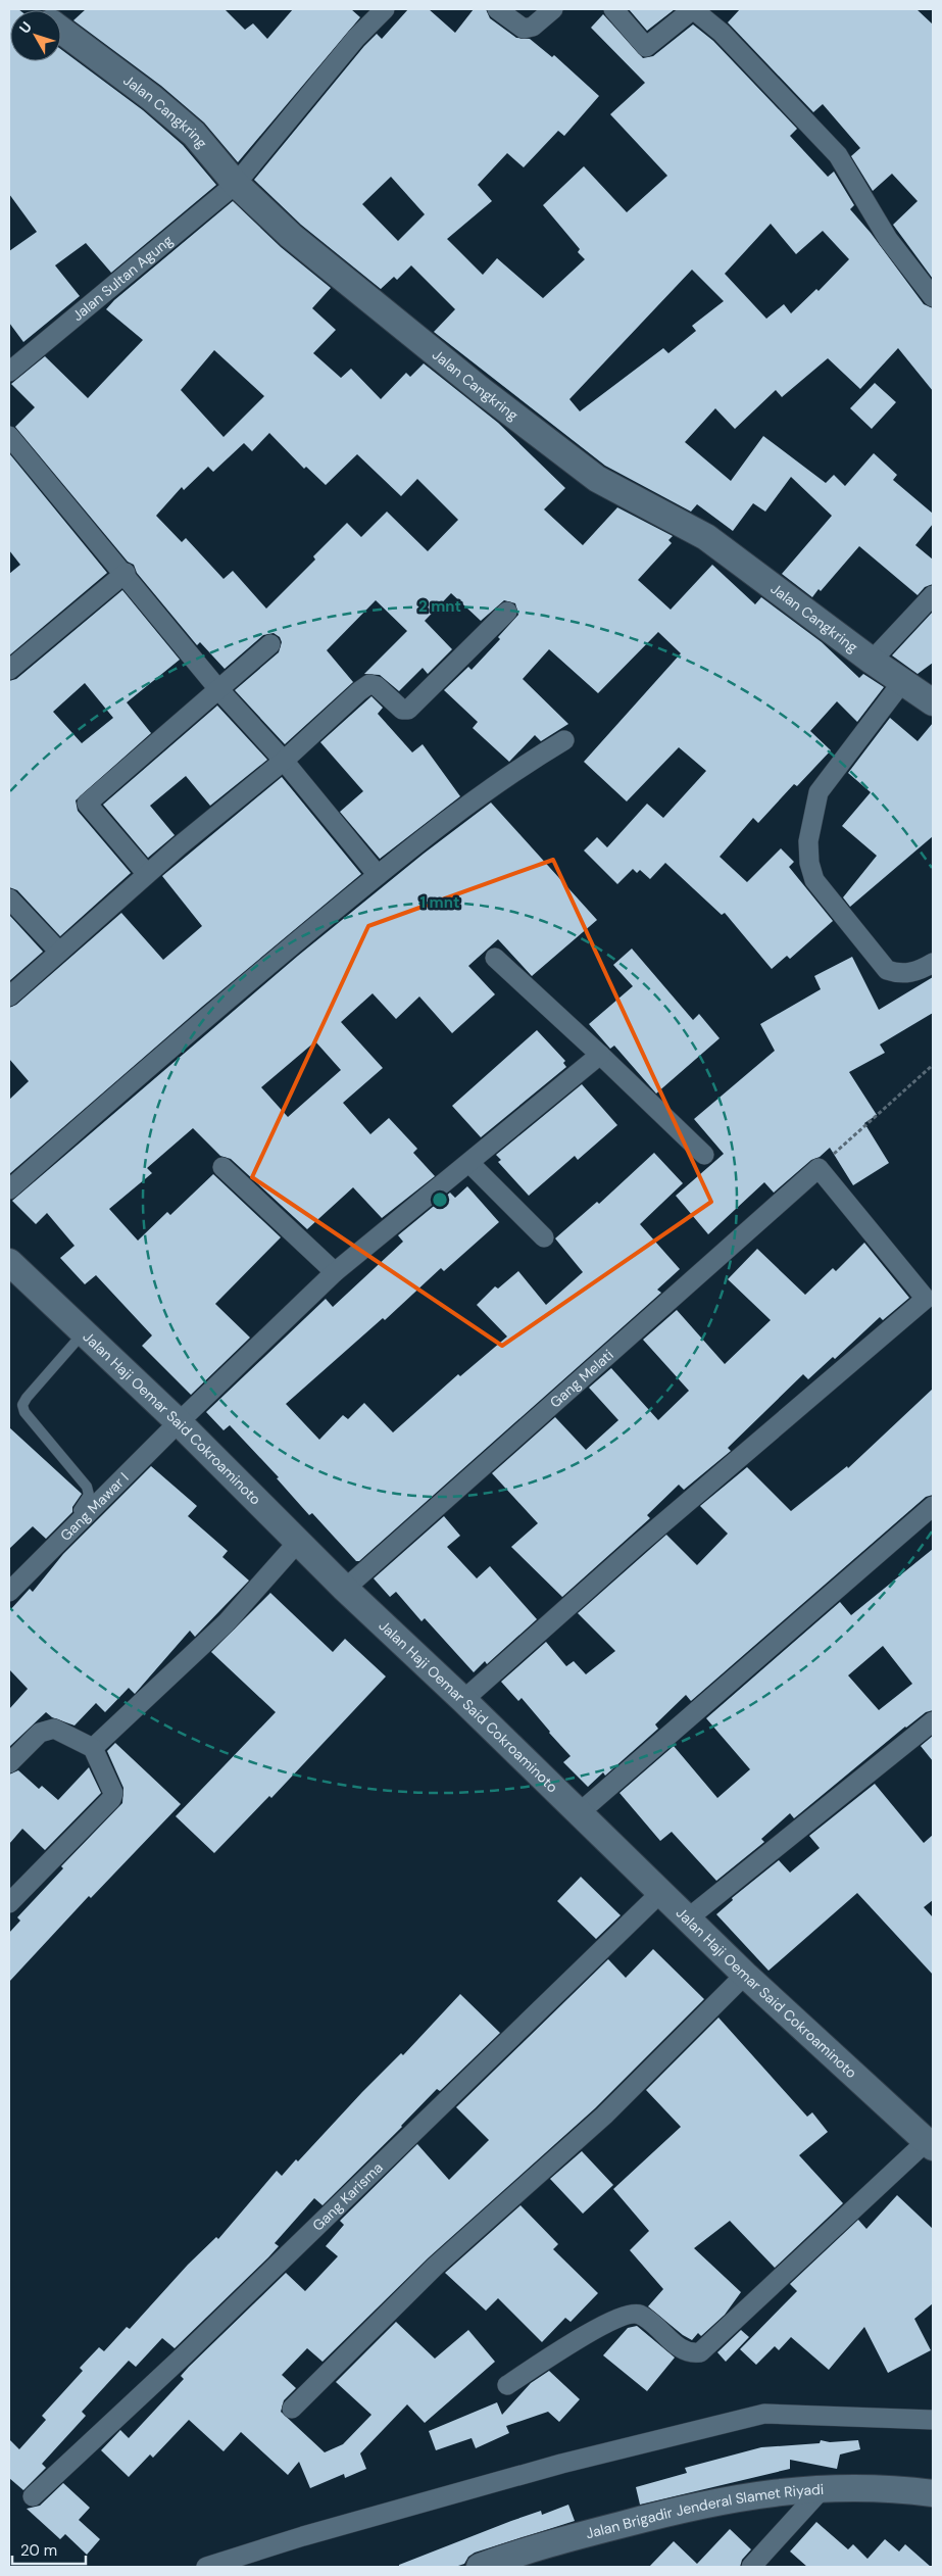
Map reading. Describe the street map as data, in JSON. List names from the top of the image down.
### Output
{
  "streets": {
    "main road": ["Jalan Cangkring", "Jalan Haji Oemar Said Cokroaminoto", "Jalan Brigadir Jenderal Slamet Riyadi"],
    "street": [
      "Jalan Sultan Agung",
      "Gang Melati",
      "Gang Mawar I",
      "Gang Karisma"
    ]
  },
  "crossings": [
    ["Jalan Cangkring", "Jalan Sultan Agung"],
    ["Gang Melati", "Jalan Haji Oemar Said Cokroaminoto"],
    ["Jalan Haji Oemar Said Cokroaminoto", "Gang Mawar I"],
    ["Jalan Haji Oemar Said Cokroaminoto", "Gang Karisma"]
  ],
  "scale_bar": "20 m",
  "north": "top left",
  "rings": ["2 mnt", "1 mnt"]
}
